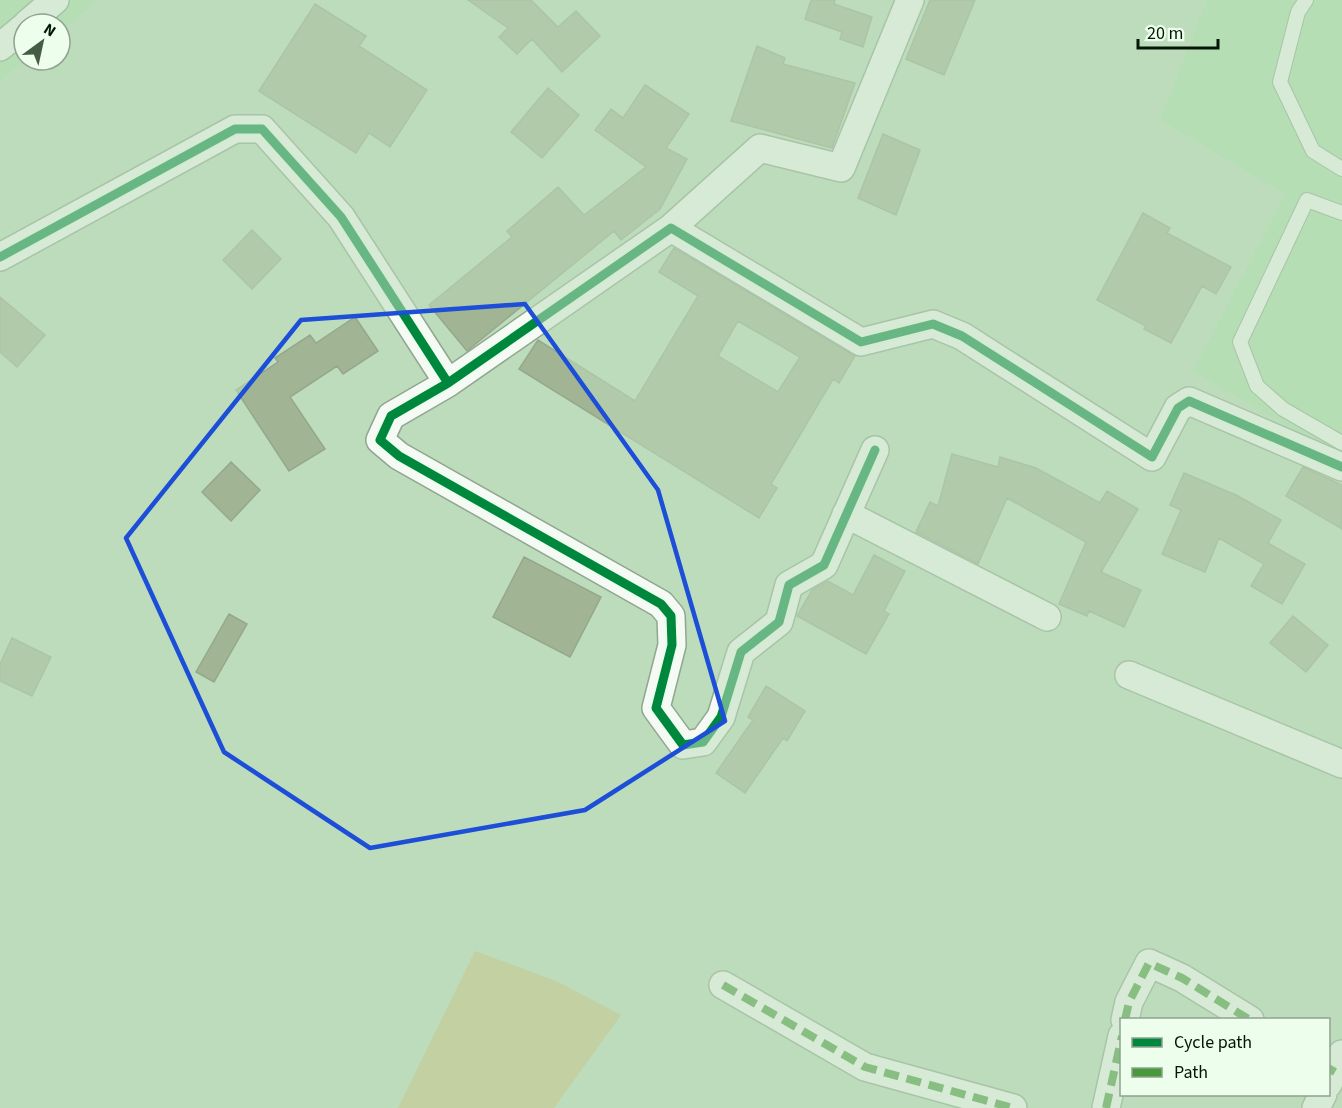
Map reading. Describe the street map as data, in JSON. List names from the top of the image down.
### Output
{
  "legend": ["Cycle path", "Path"],
  "scale_bar": "20 m",
  "north": "top right"
}
